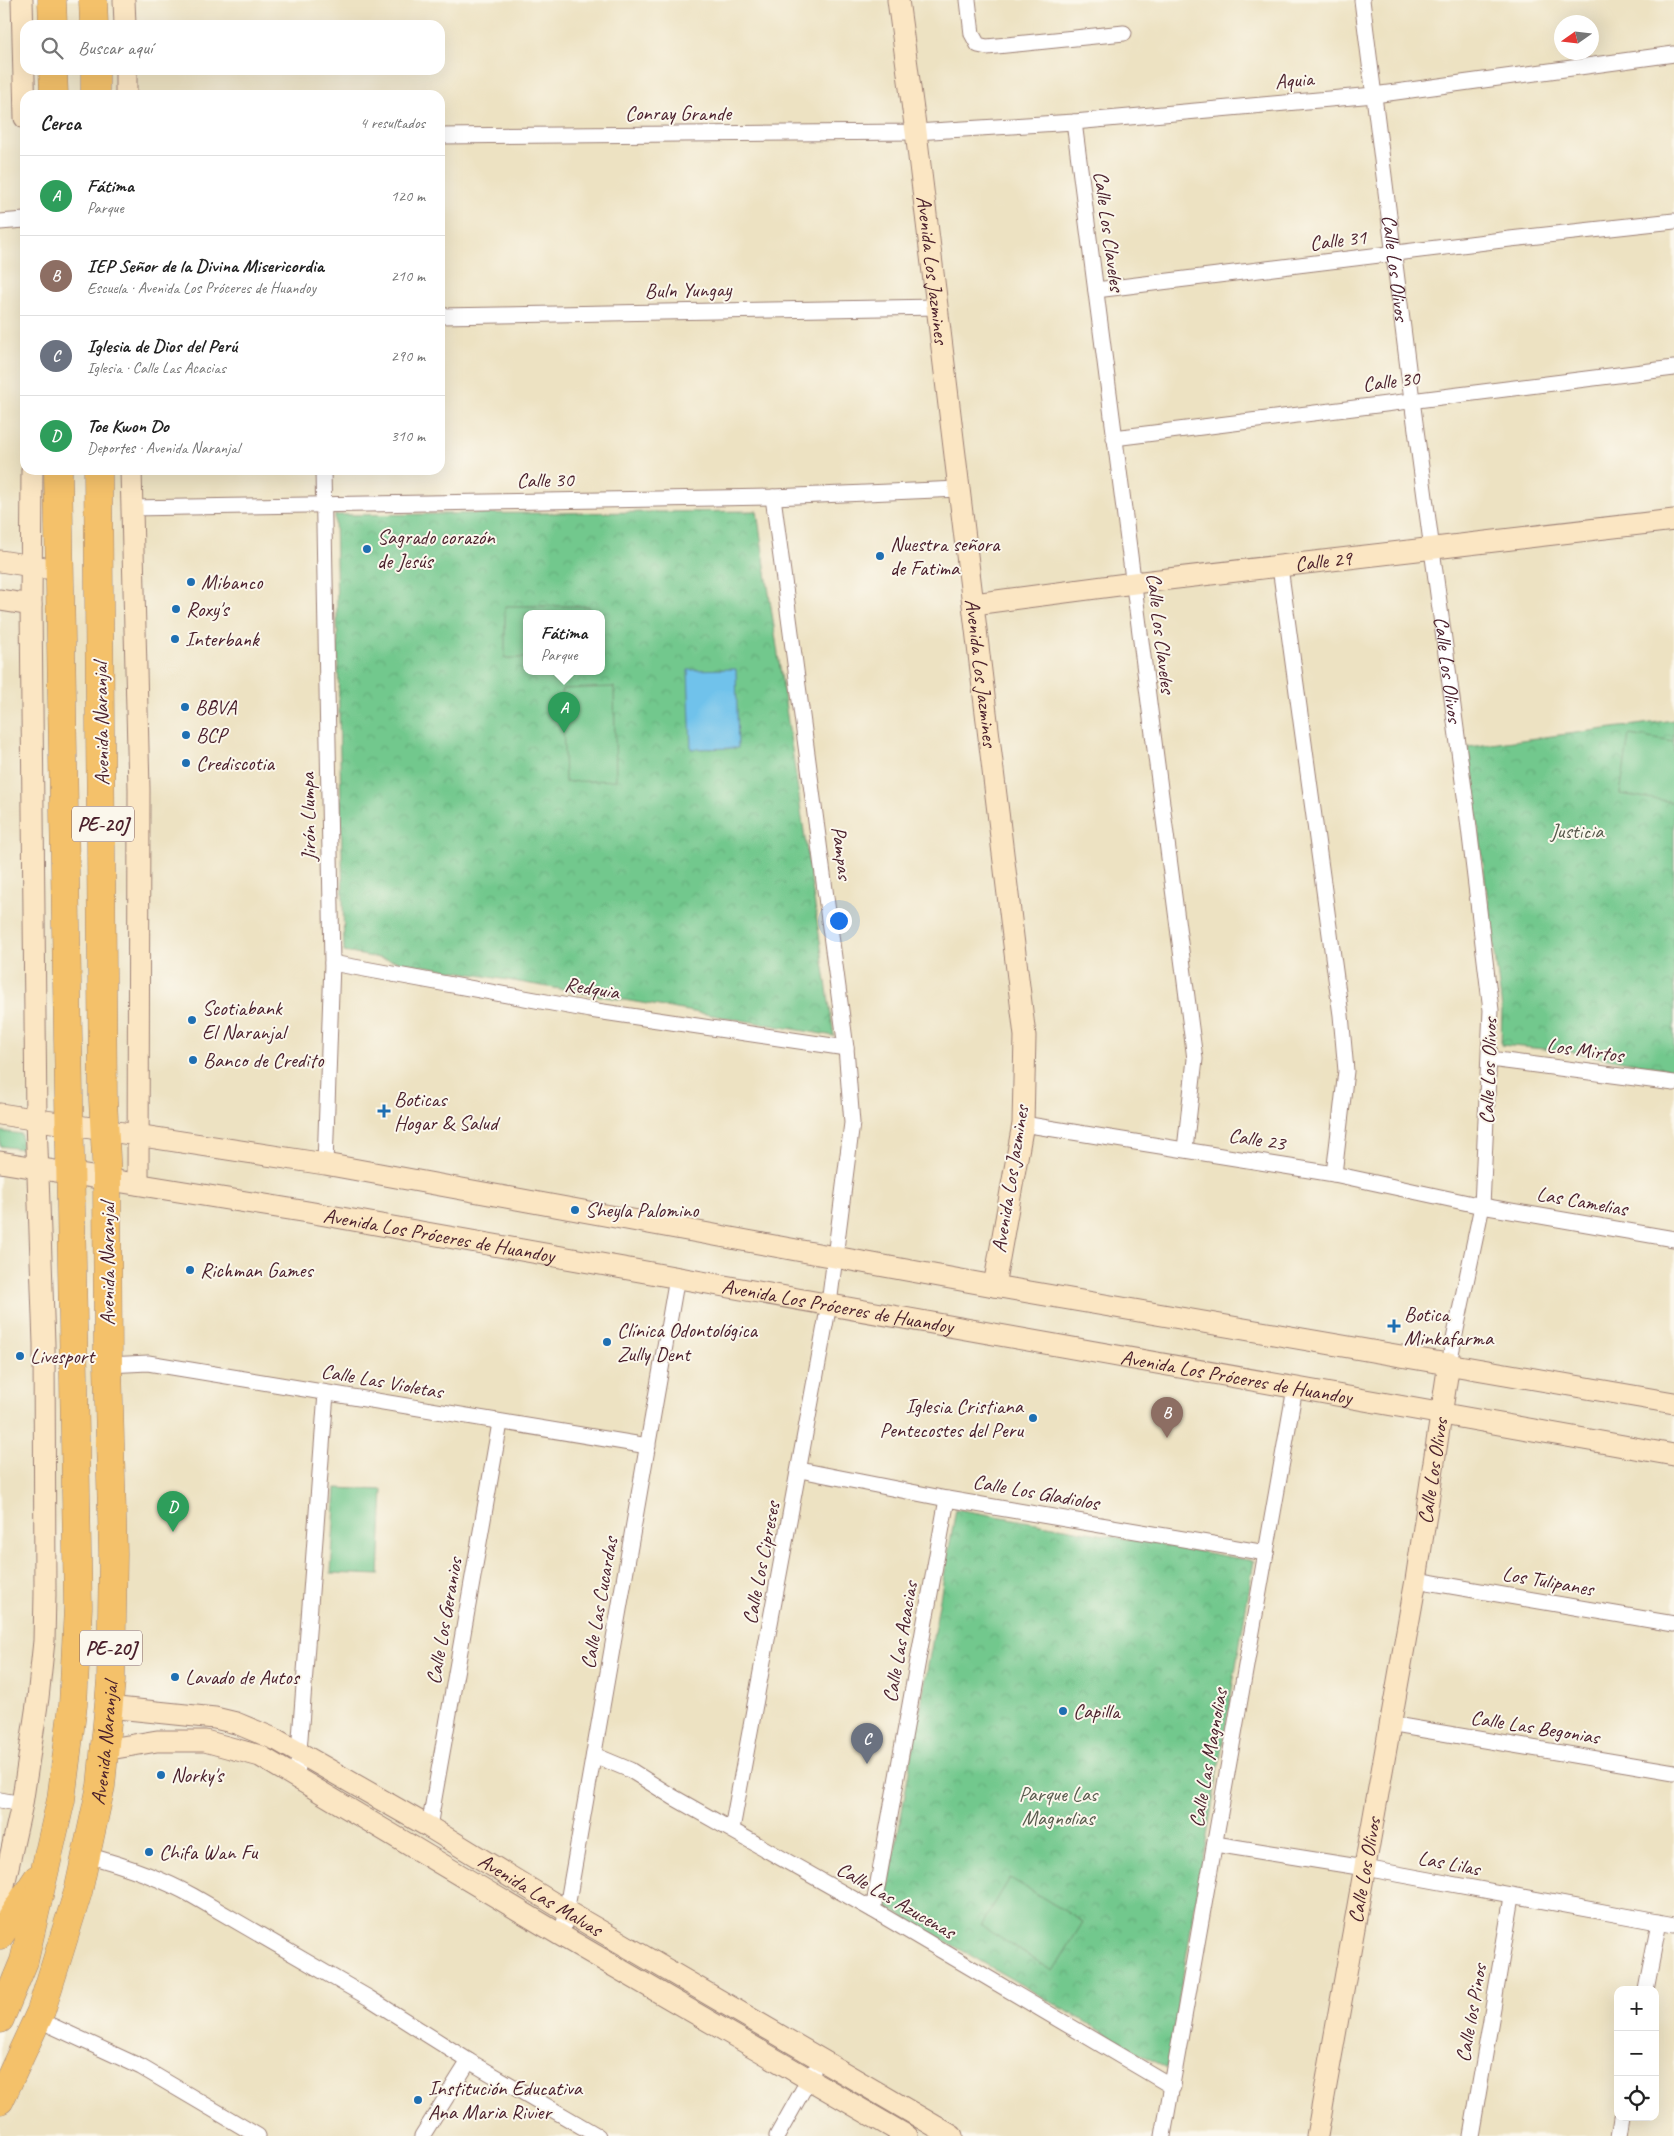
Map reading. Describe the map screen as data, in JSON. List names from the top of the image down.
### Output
{
  "streets": {
    "highway": ["Avenida Naranjal", "PE-20J"],
    "street": [
      "Aquia",
      "Conray Grande",
      "Calle Los Claveles",
      "Calle 31",
      "Calle Los Olivos",
      "Avenida Los Jazmines",
      "Buln Yungay",
      "Calle 30",
      "Calle 29",
      "Jirón Llumpa",
      "Pampas",
      "Redquia",
      "Los Mirtos",
      "Calle 23",
      "Las Camelias",
      "Avenida Los Próceres de Huandoy",
      "Calle Las Violetas",
      "Calle Los Gladiolos",
      "Calle Los Cipreses",
      "Los Tulipanes",
      "Calle Las Cucardas",
      "Calle Los Geranios",
      "Calle Las Acacias",
      "Calle Las Begonias",
      "Calle Las Magnolias",
      "Las Lilas",
      "Avenida Las Malvas",
      "Calle Las Azucenas",
      "Calle los Pinos"
    ]
  },
  "crossings": [
    ["Aquia", "Conray Grande"],
    ["Aquia", "Calle Los Claveles"],
    ["Aquia", "Calle Los Olivos"],
    ["Aquia", "Avenida Los Jazmines"],
    ["Conray Grande", "Avenida Los Jazmines"],
    ["Calle Los Claveles", "Calle 31"],
    ["Calle Los Claveles", "Calle 30"],
    ["Calle Los Claveles", "Calle 29"],
    ["Calle Los Claveles", "Calle 23"],
    ["Calle 31", "Calle Los Olivos"],
    ["Calle Los Olivos", "Calle 30"],
    ["Calle Los Olivos", "Calle 29"],
    ["Calle Los Olivos", "Los Mirtos"],
    ["Calle Los Olivos", "Calle 23"],
    ["Calle Los Olivos", "Las Camelias"],
    ["Calle Los Olivos", "Avenida Los Próceres de Huandoy"],
    ["Calle Los Olivos", "Los Tulipanes"],
    ["Calle Los Olivos", "Calle Las Begonias"],
    ["Calle Los Olivos", "Las Lilas"],
    ["Avenida Los Jazmines", "Buln Yungay"],
    ["Avenida Los Jazmines", "Calle 30"],
    ["Avenida Los Jazmines", "Calle 29"],
    ["Avenida Los Jazmines", "Calle 23"],
    ["Calle 30", "Avenida Naranjal"],
    ["Calle 30", "Jirón Llumpa"],
    ["Calle 30", "Pampas"],
    ["Avenida Naranjal", "Avenida Los Próceres de Huandoy"],
    ["Avenida Naranjal", "Calle Las Violetas"],
    ["Avenida Naranjal", "Avenida Las Malvas"],
    ["Jirón Llumpa", "Redquia"],
    ["Pampas", "Redquia"],
    ["Pampas", "Avenida Los Próceres de Huandoy"],
    ["Pampas", "Calle Los Cipreses"],
    ["Calle 23", "Las Camelias"],
    ["Avenida Los Próceres de Huandoy", "Calle Los Cipreses"],
    ["Avenida Los Próceres de Huandoy", "Calle Las Cucardas"],
    ["Avenida Los Próceres de Huandoy", "Calle Las Magnolias"],
    ["Calle Las Violetas", "Calle Las Cucardas"],
    ["Calle Las Violetas", "Calle Los Geranios"],
    ["Calle Los Gladiolos", "Calle Los Cipreses"],
    ["Calle Los Gladiolos", "Calle Las Acacias"],
    ["Calle Los Gladiolos", "Calle Las Magnolias"],
    ["Calle Los Cipreses", "Calle Las Azucenas"],
    ["Calle Las Cucardas", "Avenida Las Malvas"],
    ["Calle Las Cucardas", "Calle Las Azucenas"],
    ["Calle Los Geranios", "Avenida Las Malvas"],
    ["Calle Las Acacias", "Calle Las Azucenas"],
    ["Calle Las Magnolias", "Las Lilas"],
    ["Calle Las Magnolias", "Calle Las Azucenas"],
    ["Las Lilas", "Calle los Pinos"]
  ],
  "parks": ["Justicia", "Parque Las Magnolias"],
  "places": {
    "other": [
      "Sagrado corazón de Jesús",
      "Nuestra señora de Fatima",
      "Mibanco",
      "Roxy's",
      "Interbank",
      "BBVA",
      "BCP",
      "Crediscotia",
      "Scotiabank El Naranjal",
      "Banco de Credito",
      "Sheyla Palomino",
      "Richman Games",
      "Clínica Odontológica Zully Dent",
      "Livesport",
      "Iglesia Cristiana Pentecostes del Peru",
      "Lavado de Autos",
      "Capilla",
      "Norky's",
      "Chifa Wan Fu",
      "Institución Educativa Ana Maria Rivier"
    ],
    "health": ["Boticas Hogar & Salud", "Botica Minkafarma"]
  },
  "north": "left",
  "page": {
    "search": "Buscar aquí",
    "heading": ["Cerca", "4 resultados"],
    "list": [
      {
        "mark": "A",
        "name": "Fátima",
        "note": "Parque",
        "value": "120 m"
      },
      {
        "mark": "B",
        "name": "IEP Señor de la Divina Misericordia",
        "note": "Escuela · Avenida Los Próceres de Huandoy",
        "value": "210 m"
      },
      {
        "mark": "C",
        "name": "Iglesia de Dios del Perú",
        "note": "Iglesia · Calle Las Acacias",
        "value": "290 m"
      },
      {
        "mark": "D",
        "name": "Toe Kwon Do",
        "note": "Deportes · Avenida Naranjal",
        "value": "310 m"
      }
    ],
    "popup": ["Fátima", "Parque"],
    "pins": [
      "A",
      "B",
      "D",
      "C"
    ],
    "map_buttons": ["+", "−"]
  }
}
